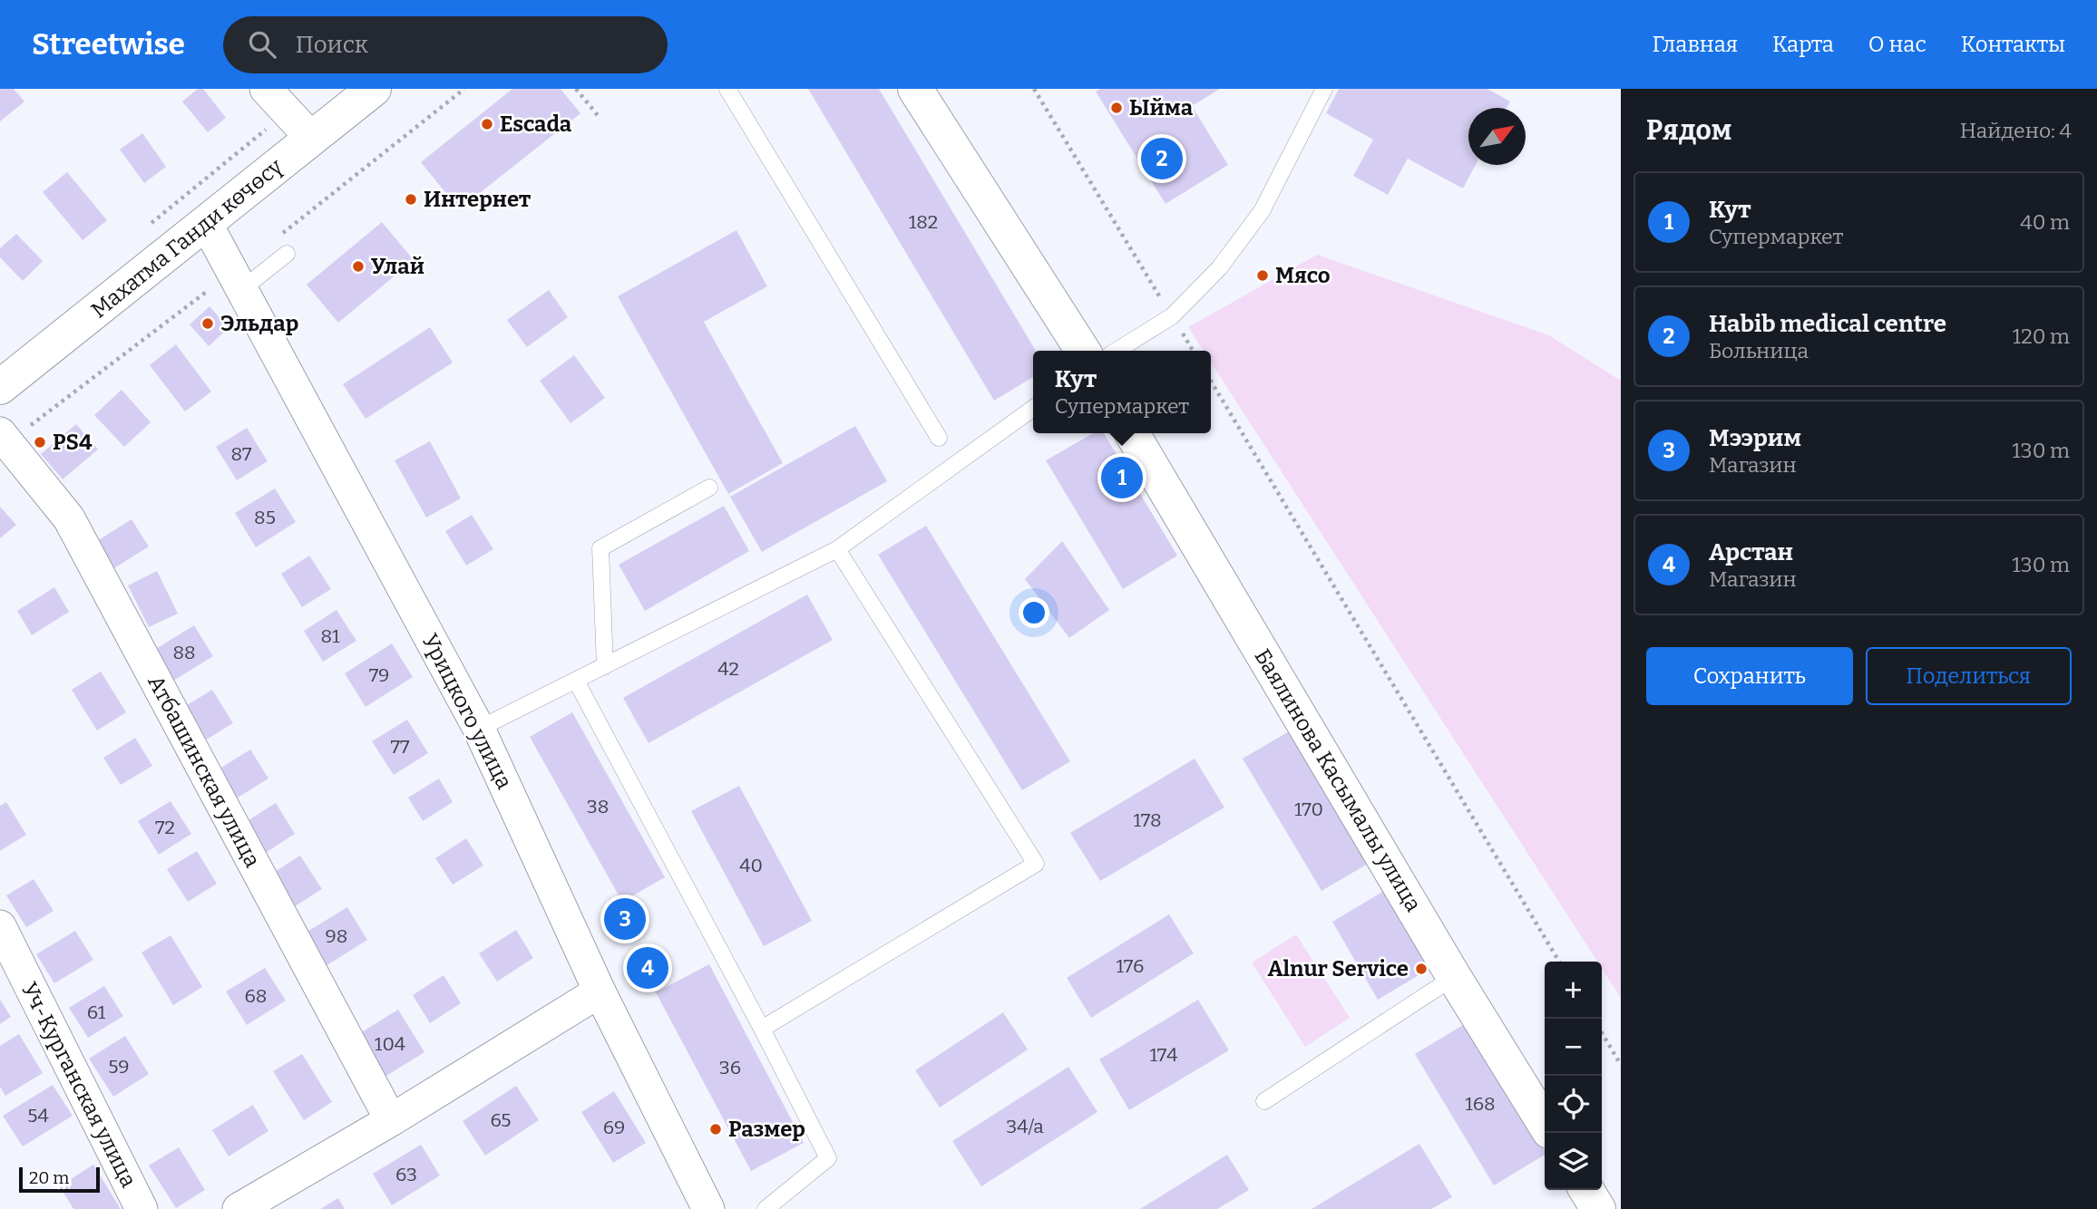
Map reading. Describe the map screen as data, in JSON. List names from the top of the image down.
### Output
{
  "streets": {
    "main road": ["Махатма Ганди көчөсү", "Баялинова Касымалы улица"],
    "street": ["Урицкого улица", "Атбашинская улица", "Уч-Курганская улица"]
  },
  "crossings": [
    ["Махатма Ганди көчөсү", "Урицкого улица"]
  ],
  "places": [
    "Ыйма",
    "Escada",
    "Интернет",
    "Улай",
    "Мясо",
    "Эльдар",
    "PS4",
    "Alnur Service",
    "Размер"
  ],
  "house_numbers": [
    "182",
    "87",
    "85",
    "81",
    "88",
    "42",
    "79",
    "77",
    "38",
    "170",
    "178",
    "72",
    "40",
    "98",
    "176",
    "68",
    "61",
    "104",
    "174",
    "59",
    "36",
    "168",
    "54",
    "65",
    "34/a",
    "69",
    "63"
  ],
  "scale_bar": "20 m",
  "north": "top right",
  "page": {
    "header": "Streetwise",
    "search": "Поиск",
    "nav": [
      "Главная",
      "Карта",
      "О нас",
      "Контакты"
    ],
    "heading": ["Рядом", "Найдено: 4"],
    "pins": [
      "2",
      "1",
      "3",
      "4"
    ],
    "list": [
      {
        "mark": "1",
        "name": "Кут",
        "note": "Супермаркет",
        "value": "40 m"
      },
      {
        "mark": "2",
        "name": "Habib medical centre",
        "note": "Больница",
        "value": "120 m"
      },
      {
        "mark": "3",
        "name": "Мээрим",
        "note": "Магазин",
        "value": "130 m"
      },
      {
        "mark": "4",
        "name": "Арстан",
        "note": "Магазин",
        "value": "130 m"
      }
    ],
    "popup": ["Кут", "Супермаркет"],
    "buttons": ["Сохранить", "Поделиться"],
    "map_buttons": ["+", "−"],
    "scale": "20 m"
  }
}
